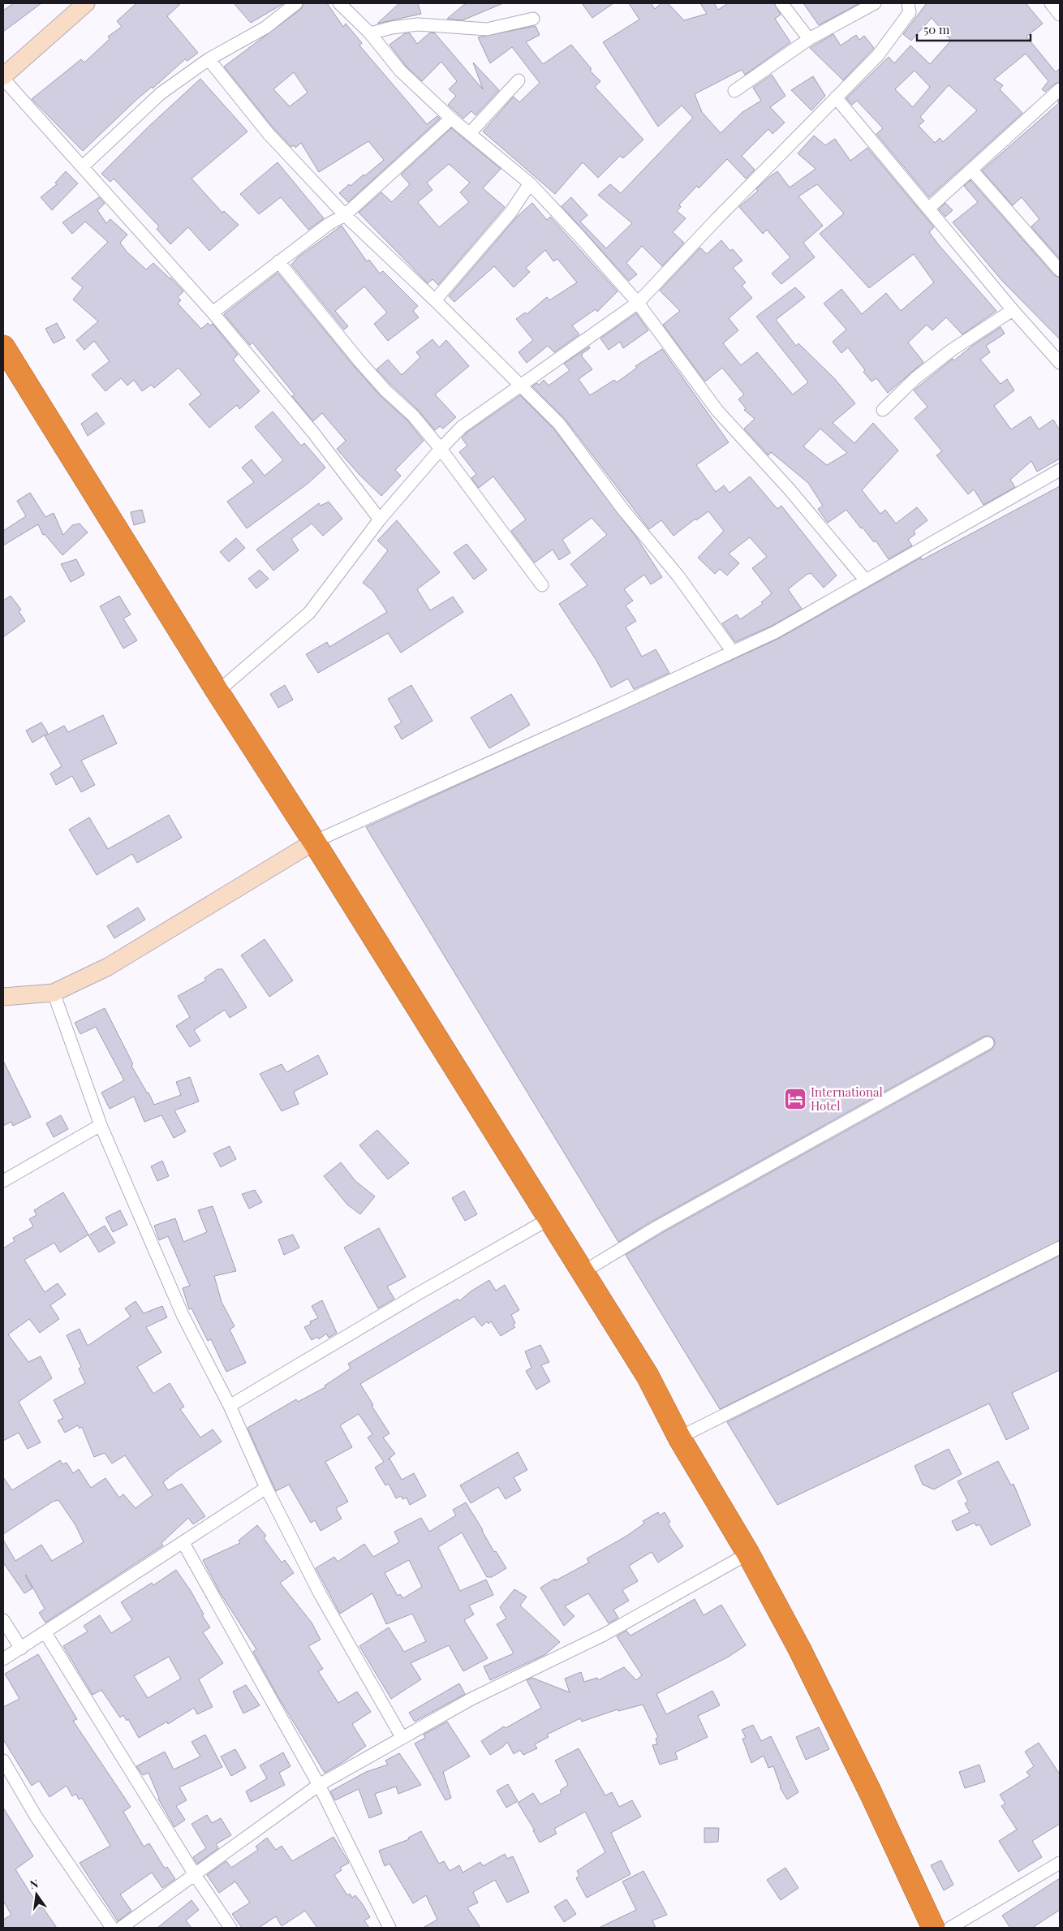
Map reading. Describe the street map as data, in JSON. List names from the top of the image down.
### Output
{
  "places": {
    "hotel": ["International Hotel"]
  },
  "scale_bar": "50 m",
  "north": "top"
}
